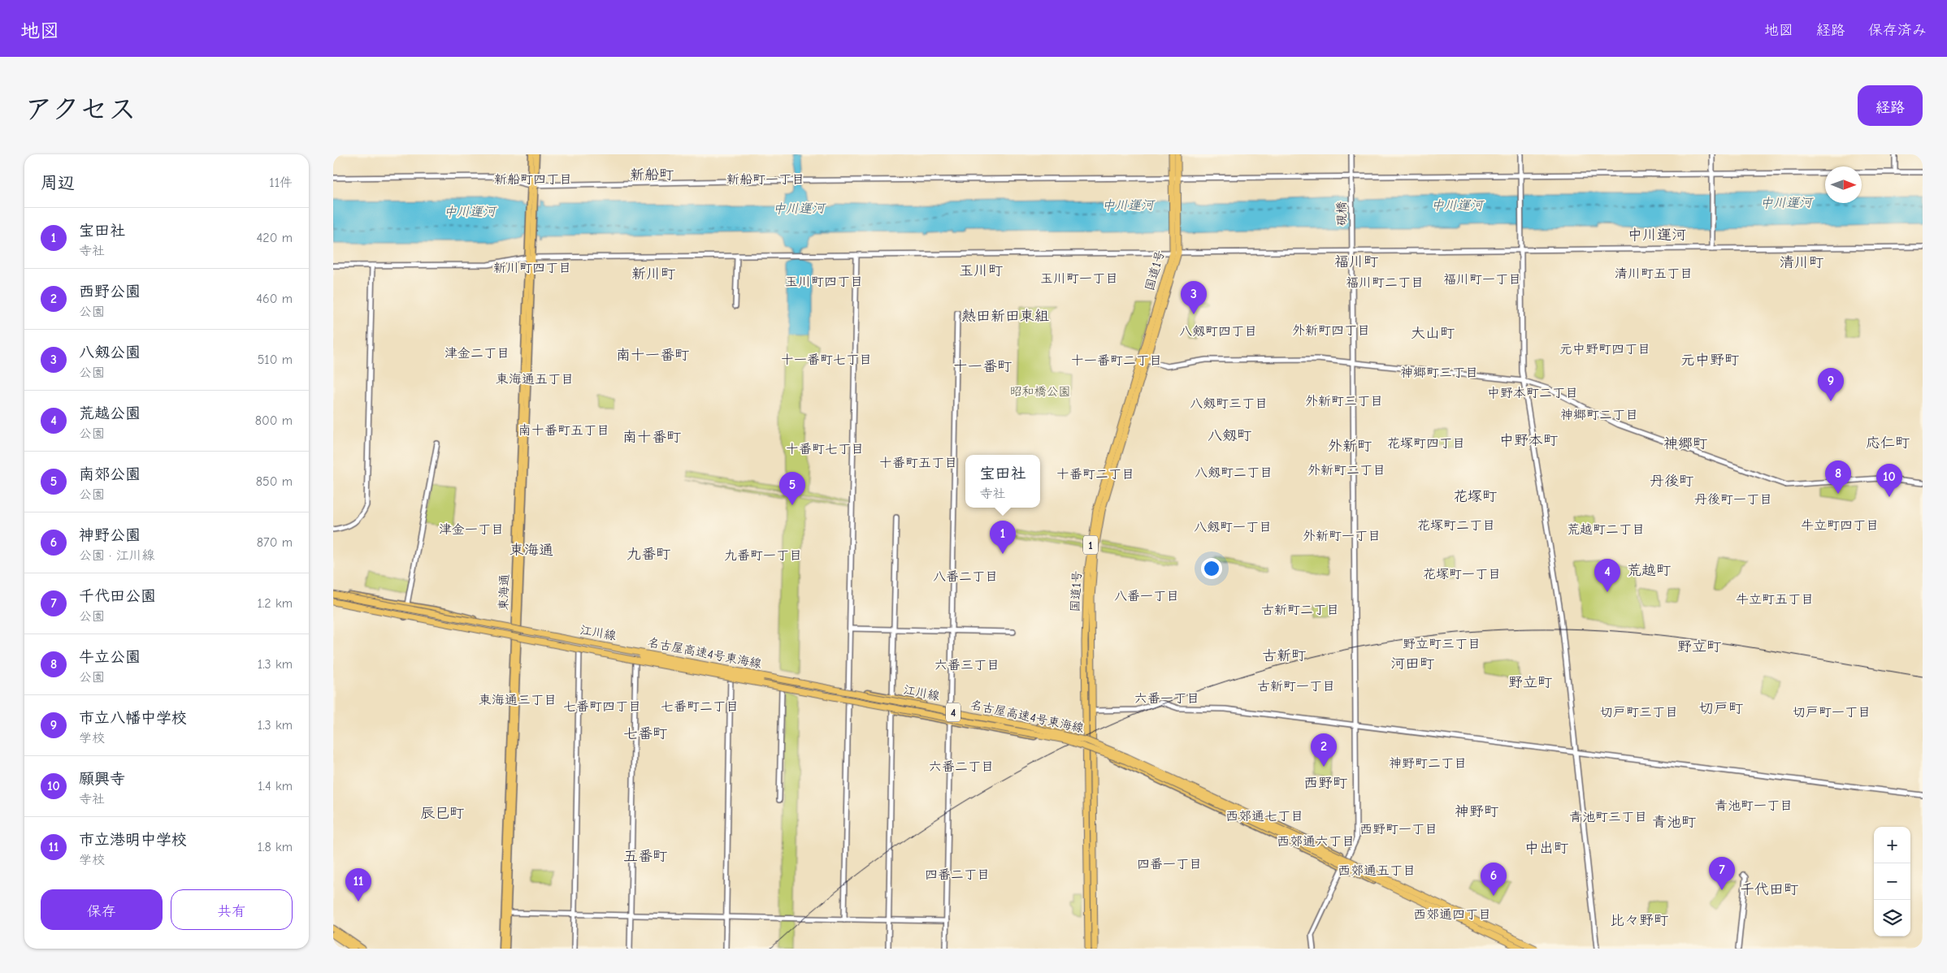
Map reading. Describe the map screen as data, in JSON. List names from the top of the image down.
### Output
{
  "streets": {
    "highway": [
      "国道1号",
      "1",
      "名古屋高速4号東海線",
      "4"
    ],
    "main road": ["東海通", "江川線"],
    "street": ["硯橋"]
  },
  "crossings": [
    ["硯橋", "江川線"],
    ["国道1号", "1"],
    ["国道1号", "江川線"],
    ["東海通", "江川線"],
    ["江川線", "名古屋高速4号東海線"]
  ],
  "districts": [
    "新船町",
    "新船町四丁目",
    "新船町一丁目",
    "中川運河",
    "福川町",
    "清川町",
    "新川町四丁目",
    "玉川町",
    "新川町",
    "清川町五丁目",
    "玉川町一丁目",
    "福川町一丁目",
    "玉川町四丁目",
    "福川町二丁目",
    "熱田新田東組",
    "外新町四丁目",
    "八剱町四丁目",
    "大山町",
    "元中野町四丁目",
    "津金二丁目",
    "南十一番町",
    "十一番町七丁目",
    "元中野町",
    "十一番町二丁目",
    "十一番町",
    "神郷町三丁目",
    "東海通五丁目",
    "中野本町二丁目",
    "外新町三丁目",
    "八剱町三丁目",
    "神郷町二丁目",
    "南十番町五丁目",
    "八剱町",
    "南十番町",
    "中野本町",
    "応仁町",
    "花塚町四丁目",
    "神郷町",
    "外新町",
    "十番町七丁目",
    "十番町五丁目",
    "外新町二丁目",
    "八剱町二丁目",
    "十番町二丁目",
    "丹後町",
    "花塚町",
    "丹後町一丁目",
    "花塚町二丁目",
    "牛立町四丁目",
    "八剱町一丁目",
    "津金一丁目",
    "荒越町二丁目",
    "外新町一丁目",
    "東海通",
    "九番町",
    "九番町一丁目",
    "荒越町",
    "花塚町一丁目",
    "八番二丁目",
    "八番一丁目",
    "牛立町五丁目",
    "古新町二丁目",
    "野立町三丁目",
    "野立町",
    "古新町",
    "河田町",
    "六番三丁目",
    "野立町",
    "古新町一丁目",
    "六番一丁目",
    "東海通三丁目",
    "七番町四丁目",
    "七番町二丁目",
    "切戸町",
    "切戸町三丁目",
    "切戸町一丁目",
    "七番町",
    "神野町二丁目",
    "六番二丁目",
    "西野町",
    "青池町一丁目",
    "神野町",
    "辰巳町",
    "西郊通七丁目",
    "青池町三丁目",
    "青池町",
    "西野町一丁目",
    "西郊通六丁目",
    "中出町",
    "五番町",
    "四番一丁目",
    "西郊通五丁目",
    "四番二丁目",
    "千代田町",
    "西郊通四丁目",
    "比々野町"
  ],
  "water": ["中川運河"],
  "parks": ["昭和橋公園"],
  "north": "right",
  "page": {
    "header": "地図",
    "nav": ["地図", "経路", "保存済み"],
    "title": "アクセス",
    "buttons": [
      "経路",
      ["保存", "共有"]
    ],
    "heading": ["周辺", "11件"],
    "list": [
      {
        "mark": "1",
        "name": "宝田社",
        "note": "寺社",
        "value": "420 m"
      },
      {
        "mark": "2",
        "name": "西野公園",
        "note": "公園",
        "value": "460 m"
      },
      {
        "mark": "3",
        "name": "八剱公園",
        "note": "公園",
        "value": "510 m"
      },
      {
        "mark": "4",
        "name": "荒越公園",
        "note": "公園",
        "value": "800 m"
      },
      {
        "mark": "5",
        "name": "南郊公園",
        "note": "公園",
        "value": "850 m"
      },
      {
        "mark": "6",
        "name": "神野公園",
        "note": "公園 · 江川線",
        "value": "870 m"
      },
      {
        "mark": "7",
        "name": "千代田公園",
        "note": "公園",
        "value": "1.2 km"
      },
      {
        "mark": "8",
        "name": "牛立公園",
        "note": "公園",
        "value": "1.3 km"
      },
      {
        "mark": "9",
        "name": "市立八幡中学校",
        "note": "学校",
        "value": "1.3 km"
      },
      {
        "mark": "10",
        "name": "願興寺",
        "note": "寺社",
        "value": "1.4 km"
      },
      {
        "mark": "11",
        "name": "市立港明中学校",
        "note": "学校",
        "value": "1.8 km"
      }
    ],
    "pins": [
      "3",
      "9",
      "8",
      "10",
      "5",
      "1",
      "4",
      "2",
      "7",
      "6",
      "11"
    ],
    "popup": ["宝田社", "寺社"],
    "map_buttons": ["+", "−"]
  }
}
